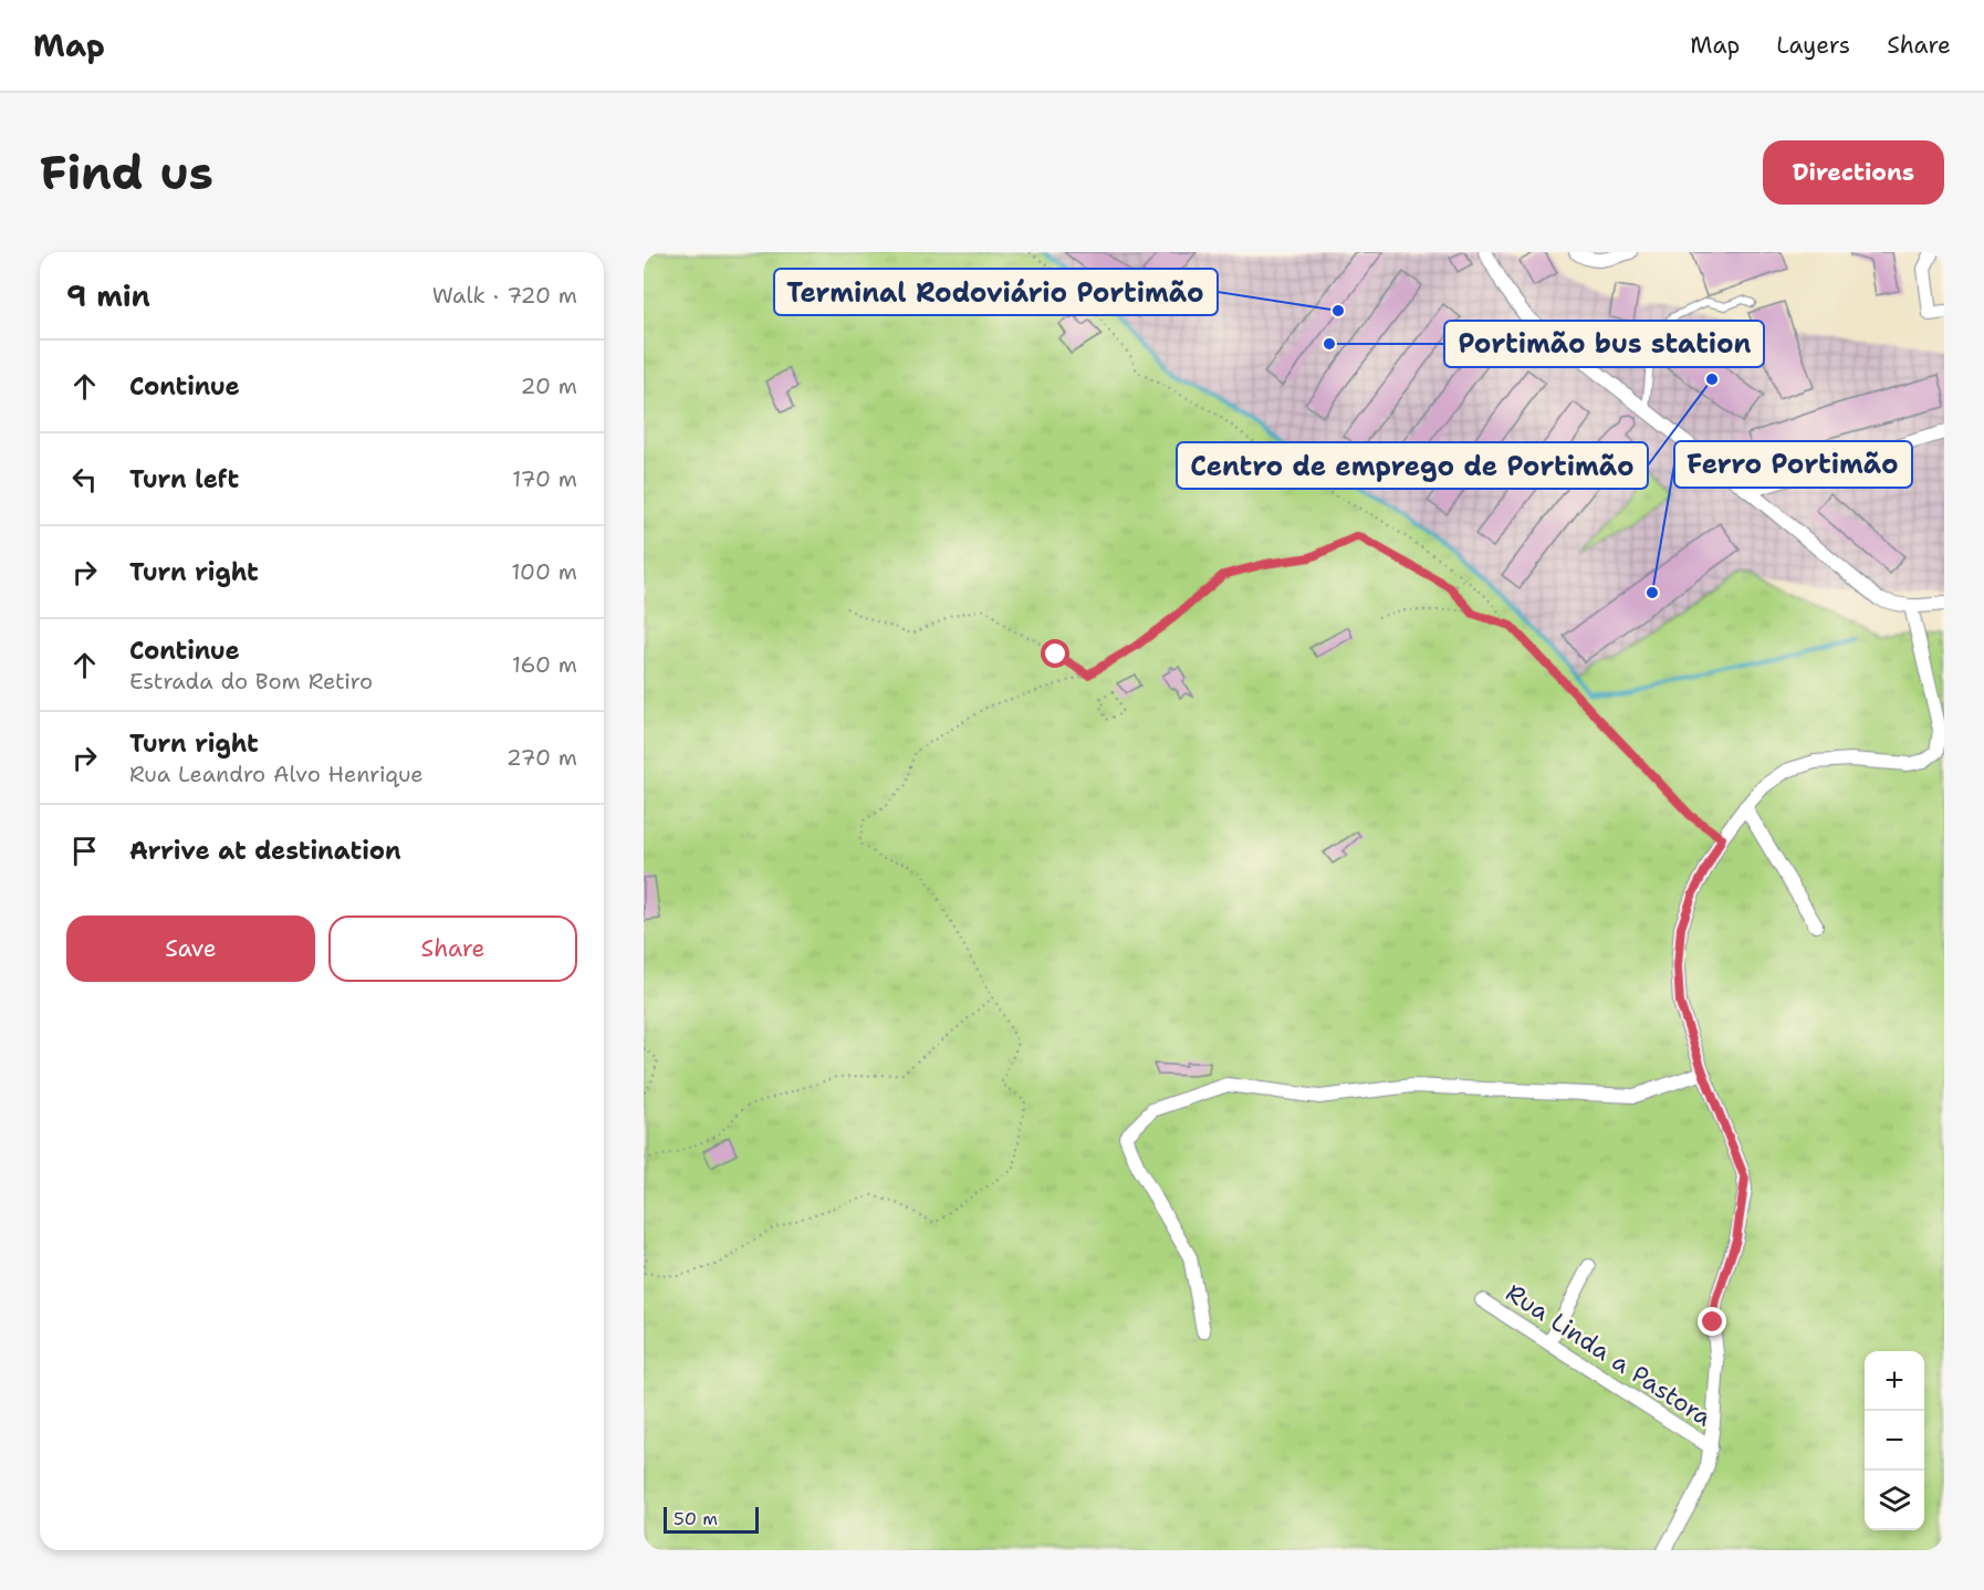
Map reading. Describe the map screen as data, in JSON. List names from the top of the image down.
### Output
{
  "streets": {
    "street": ["Rua Linda a Pastora"]
  },
  "places": [
    "Terminal Rodoviário Portimão",
    "Portimão bus station",
    "Centro de emprego de Portimão",
    "Ferro Portimão"
  ],
  "scale_bar": "50 m",
  "page": {
    "header": "Map",
    "nav": ["Map", "Layers", "Share"],
    "buttons": [
      "Directions",
      ["Save", "Share"]
    ],
    "title": "Find us",
    "heading": ["9 min", "Walk · 720 m"],
    "list": [
      ["Continue", "20 m"],
      ["Turn left", "170 m"],
      ["Turn right", "100 m"],
      ["Continue", "Estrada do Bom Retiro", "160 m"],
      ["Turn right", "Rua Leandro Alvo Henrique", "270 m"],
      "Arrive at destination"
    ],
    "map_buttons": ["+", "−"],
    "scale": "50 m"
  }
}
